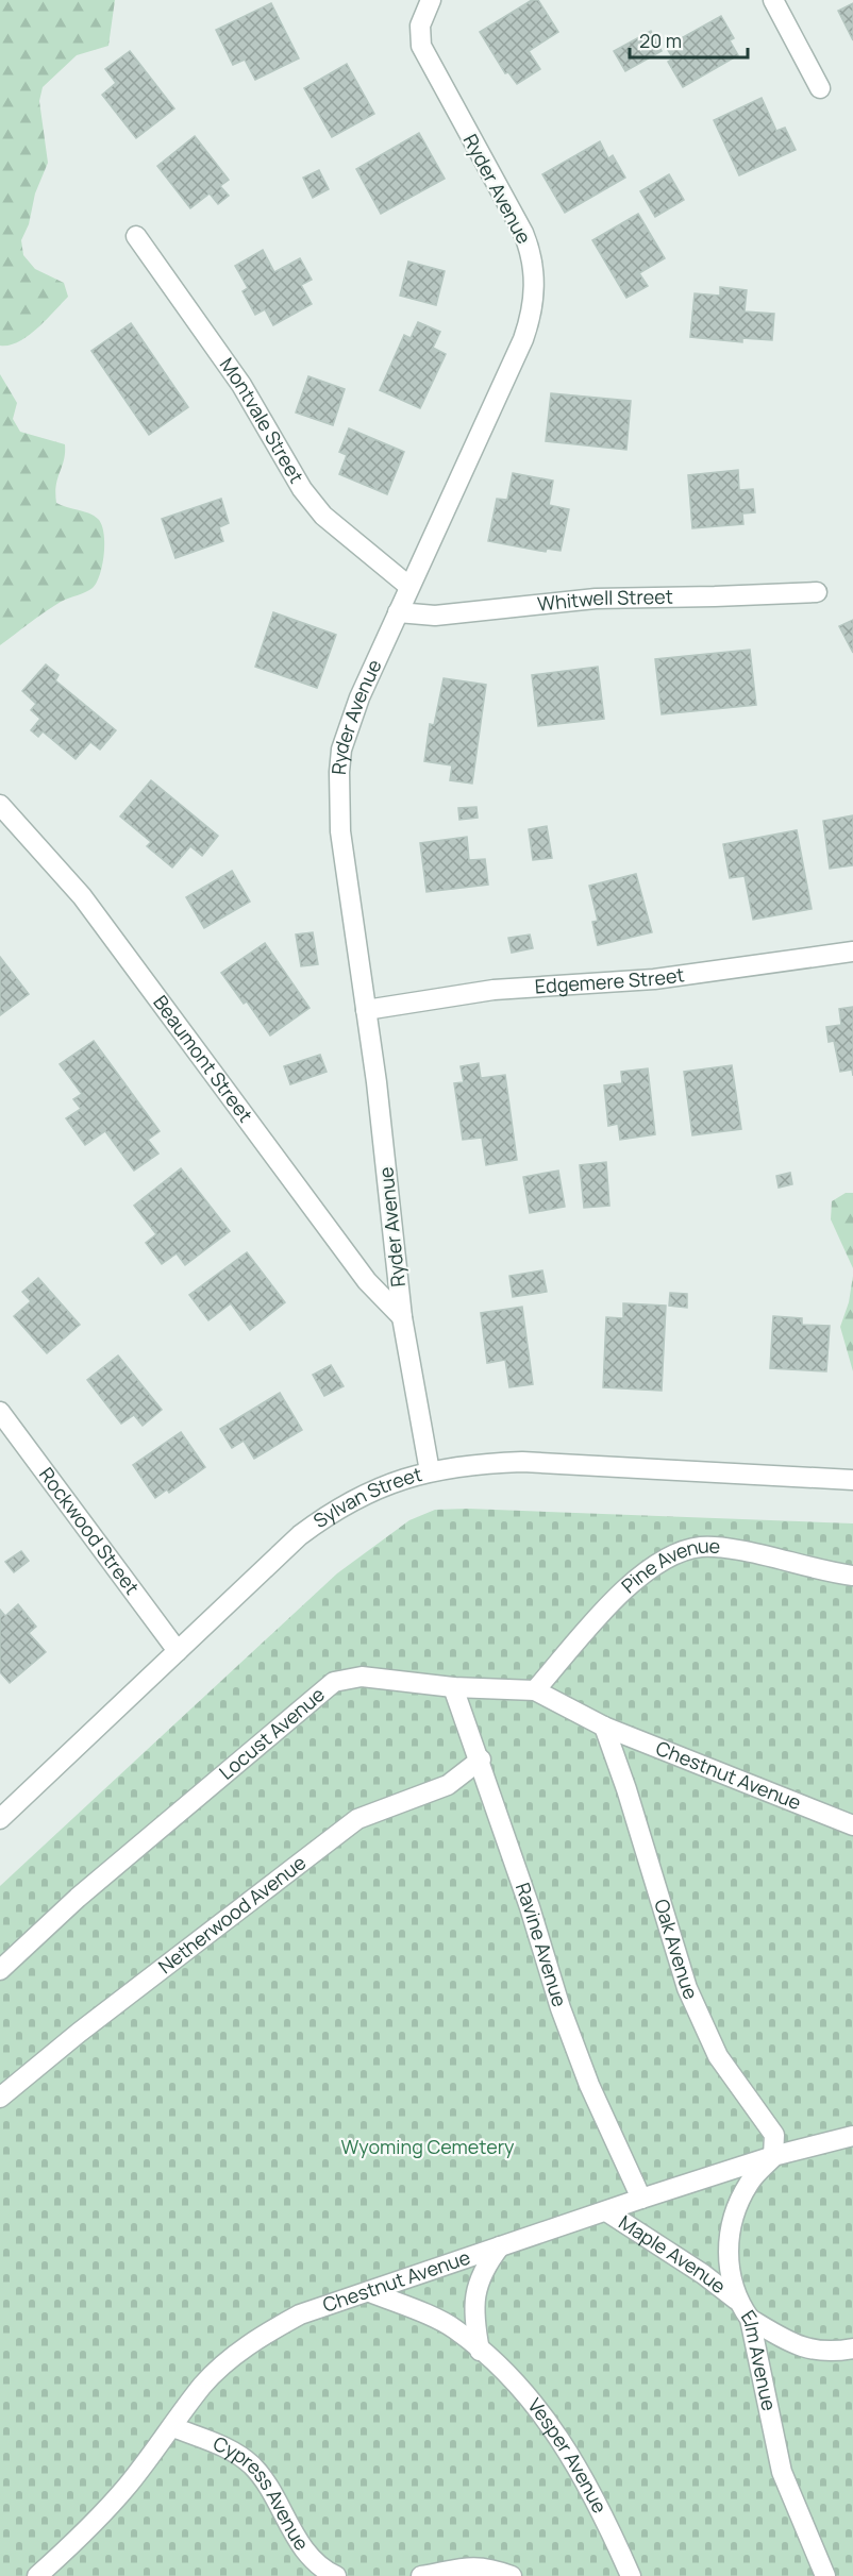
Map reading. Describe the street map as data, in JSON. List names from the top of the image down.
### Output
{
  "streets": {
    "street": [
      "Ryder Avenue",
      "Montvale Street",
      "Whitwell Street",
      "Edgemere Street",
      "Beaumont Street",
      "Sylvan Street",
      "Rockwood Street",
      "Pine Avenue",
      "Locust Avenue",
      "Chestnut Avenue",
      "Netherwood Avenue",
      "Ravine Avenue",
      "Oak Avenue",
      "Maple Avenue",
      "Elm Avenue",
      "Vesper Avenue",
      "Cypress Avenue"
    ]
  },
  "crossings": [
    ["Ryder Avenue", "Montvale Street"],
    ["Ryder Avenue", "Whitwell Street"],
    ["Ryder Avenue", "Edgemere Street"],
    ["Ryder Avenue", "Beaumont Street"],
    ["Ryder Avenue", "Sylvan Street"],
    ["Sylvan Street", "Rockwood Street"],
    ["Pine Avenue", "Locust Avenue"],
    ["Locust Avenue", "Chestnut Avenue"],
    ["Locust Avenue", "Ravine Avenue"],
    ["Locust Avenue", "Oak Avenue"],
    ["Chestnut Avenue", "Ravine Avenue"],
    ["Chestnut Avenue", "Oak Avenue"],
    ["Chestnut Avenue", "Maple Avenue"],
    ["Chestnut Avenue", "Elm Avenue"],
    ["Chestnut Avenue", "Vesper Avenue"],
    ["Chestnut Avenue", "Cypress Avenue"],
    ["Netherwood Avenue", "Ravine Avenue"],
    ["Oak Avenue", "Elm Avenue"],
    ["Maple Avenue", "Elm Avenue"]
  ],
  "parks": ["Wyoming Cemetery"],
  "scale_bar": "20 m"
}
